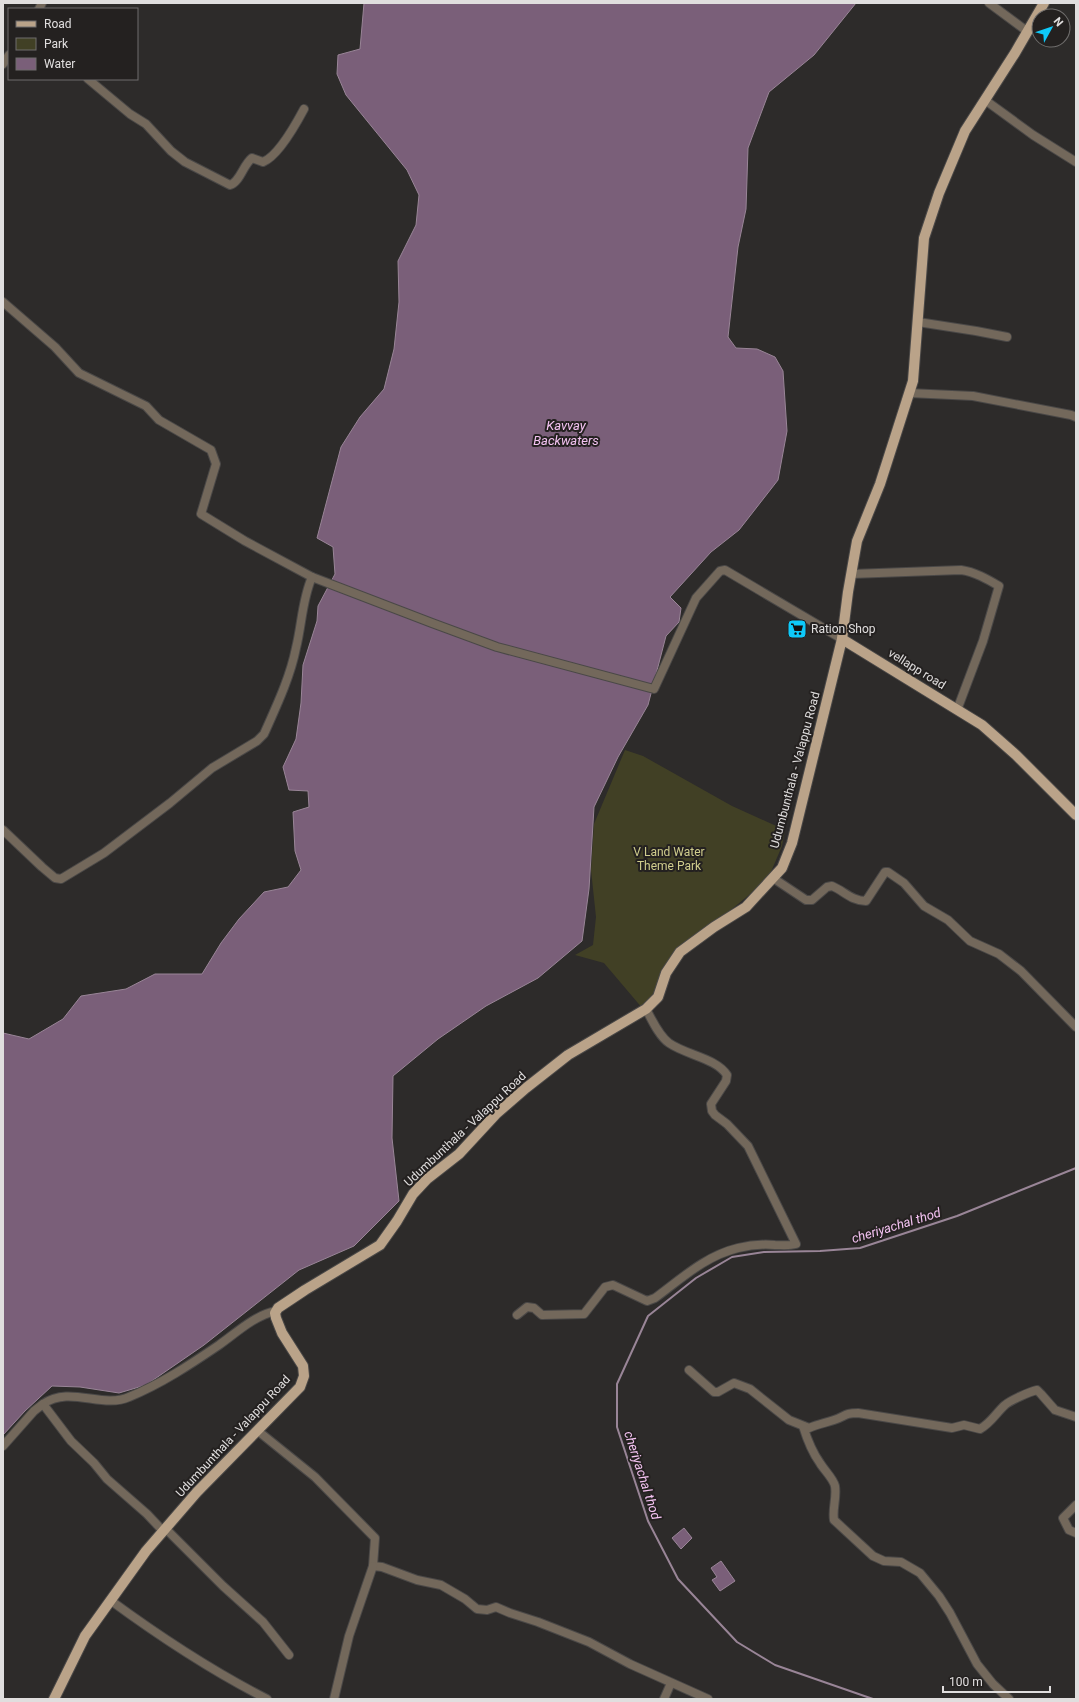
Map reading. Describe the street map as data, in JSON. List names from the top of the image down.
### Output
{
  "streets": {
    "main road": ["vellapp road", "Udumbunthala - Valappu Road"]
  },
  "crossings": [
    ["vellapp road", "Udumbunthala - Valappu Road"]
  ],
  "water": ["Kavvay Backwaters", "cheriyachal thod"],
  "parks": ["V Land Water Theme Park"],
  "places": {
    "supermarket": ["Ration Shop"]
  },
  "legend": ["Road", "Park", "Water"],
  "scale_bar": "100 m",
  "north": "top right"
}
